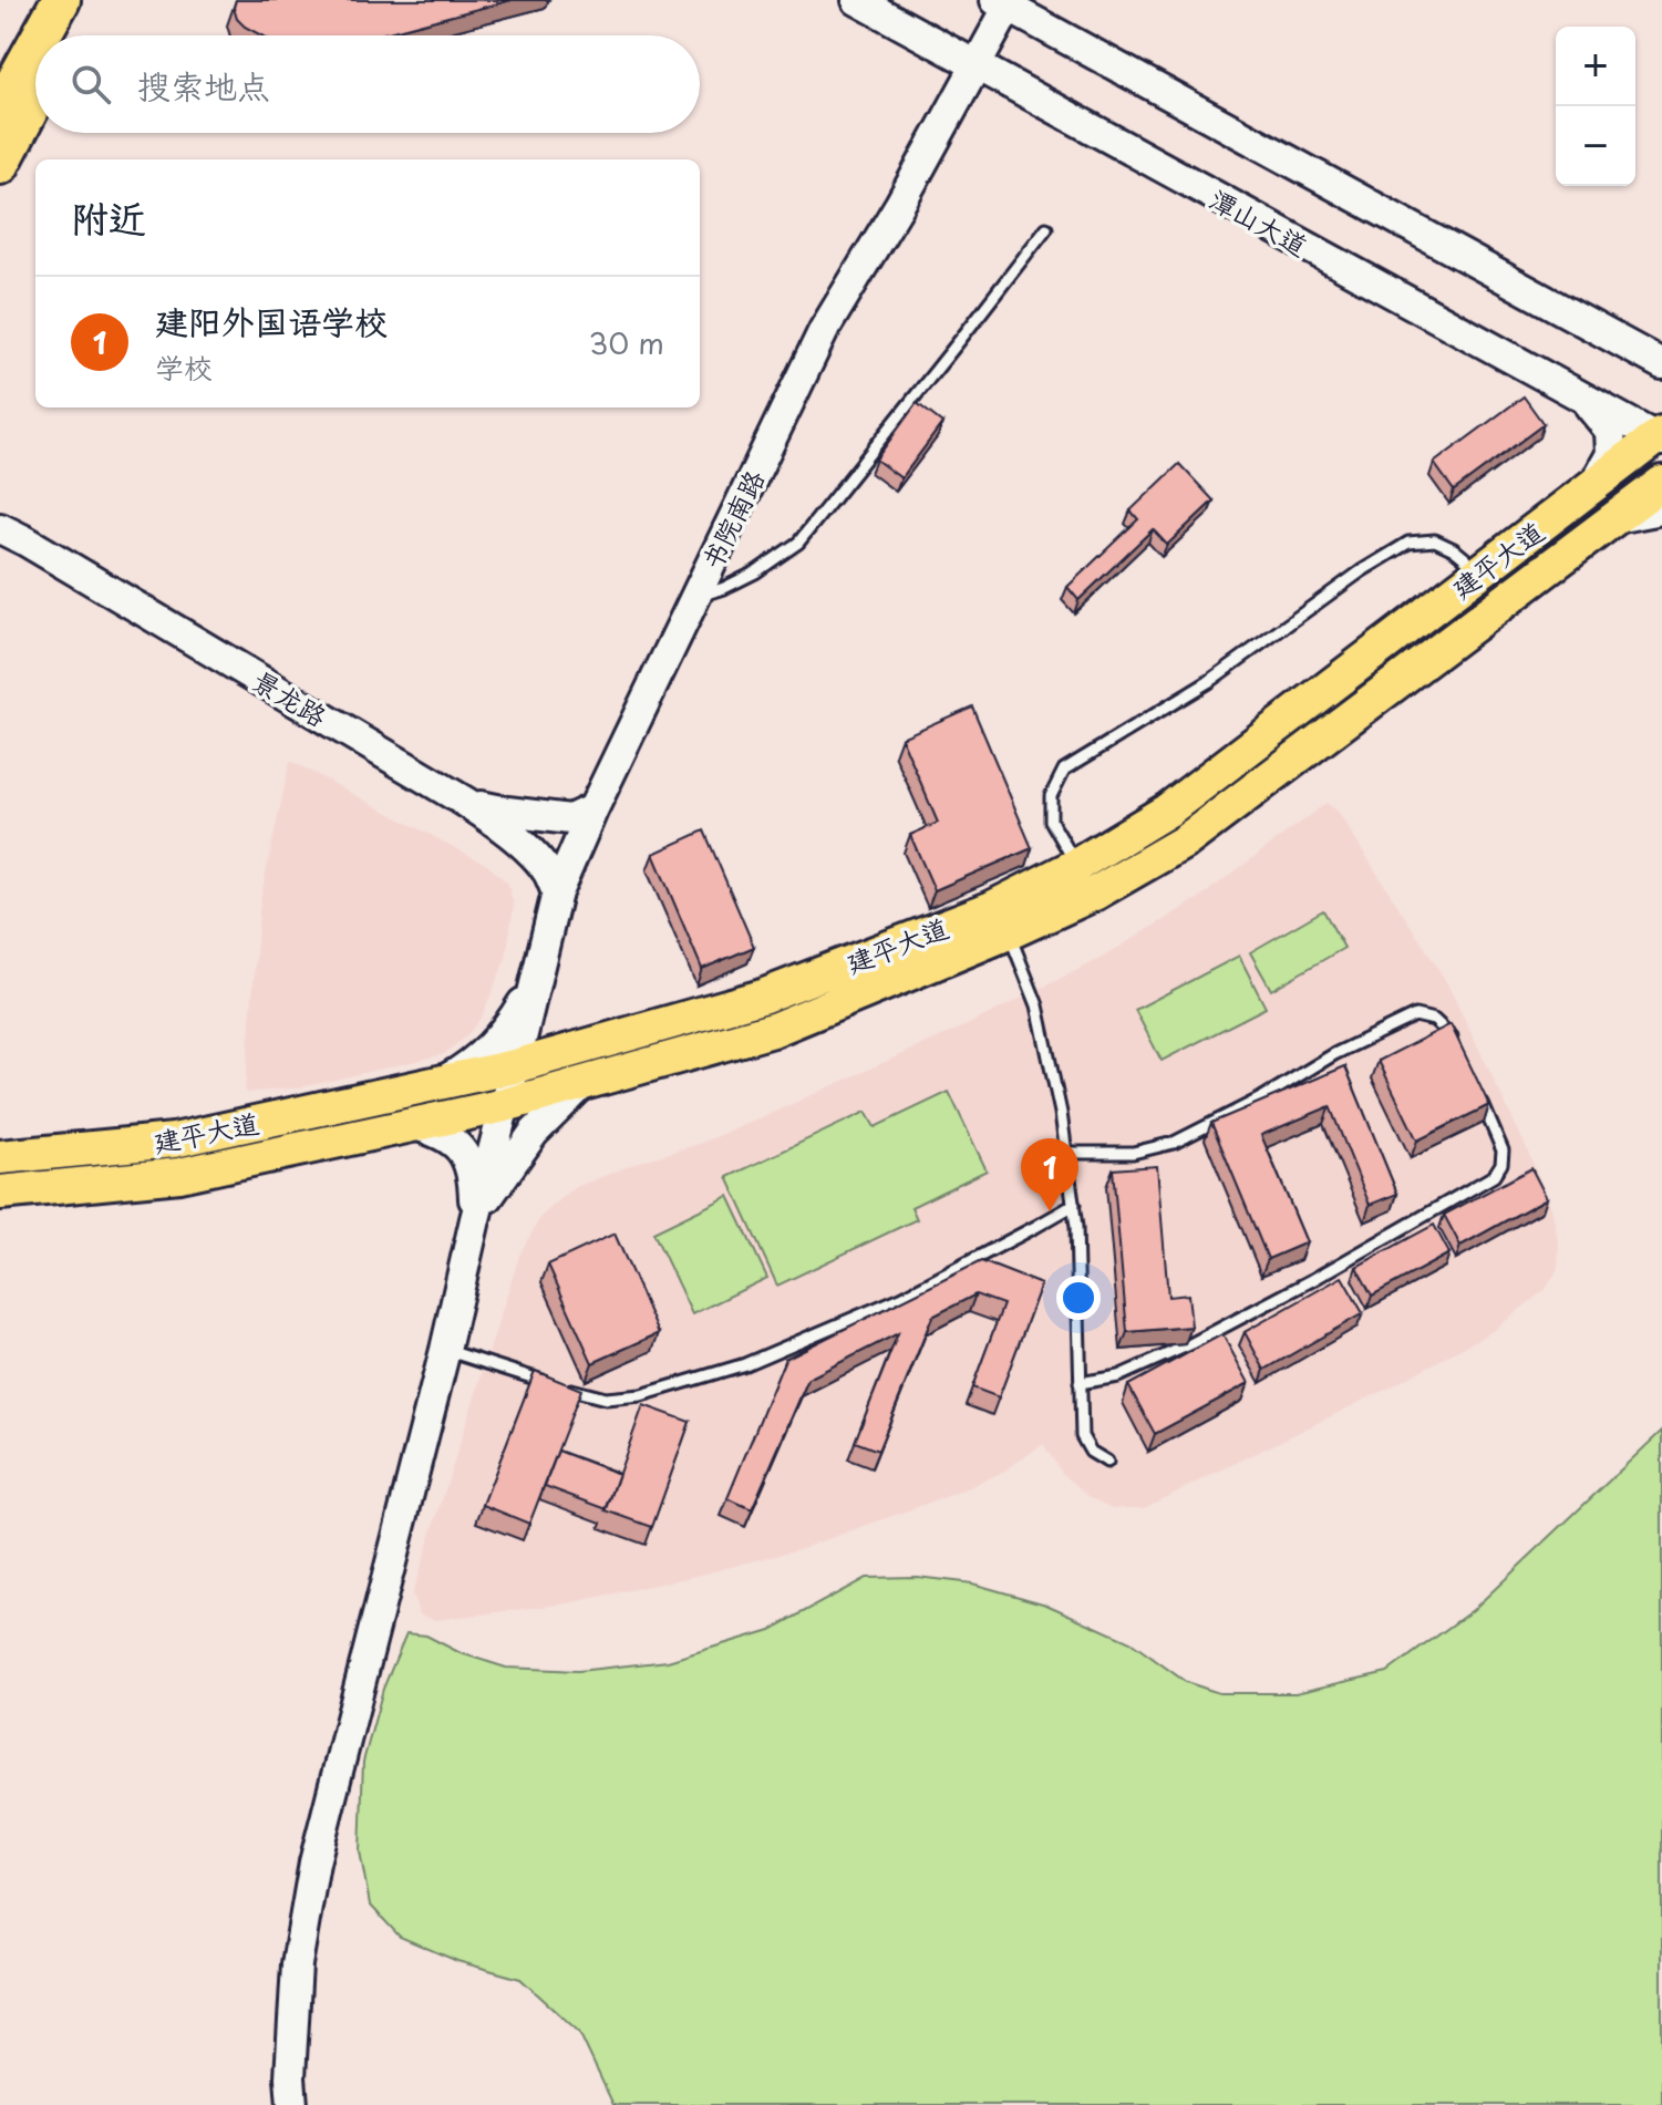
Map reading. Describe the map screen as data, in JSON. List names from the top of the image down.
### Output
{
  "streets": {
    "main road": [
      "潭山大道",
      "书院南路",
      "建平大道",
      "景龙路"
    ]
  },
  "crossings": [
    ["潭山大道", "书院南路"],
    ["潭山大道", "建平大道"],
    ["书院南路", "建平大道"],
    ["书院南路", "景龙路"]
  ],
  "page": {
    "map_buttons": ["+", "−"],
    "search": "搜索地点",
    "heading": "附近",
    "list": [
      {
        "mark": "1",
        "name": "建阳外国语学校",
        "note": "学校",
        "value": "30 m"
      }
    ],
    "pins": "1"
  }
}
